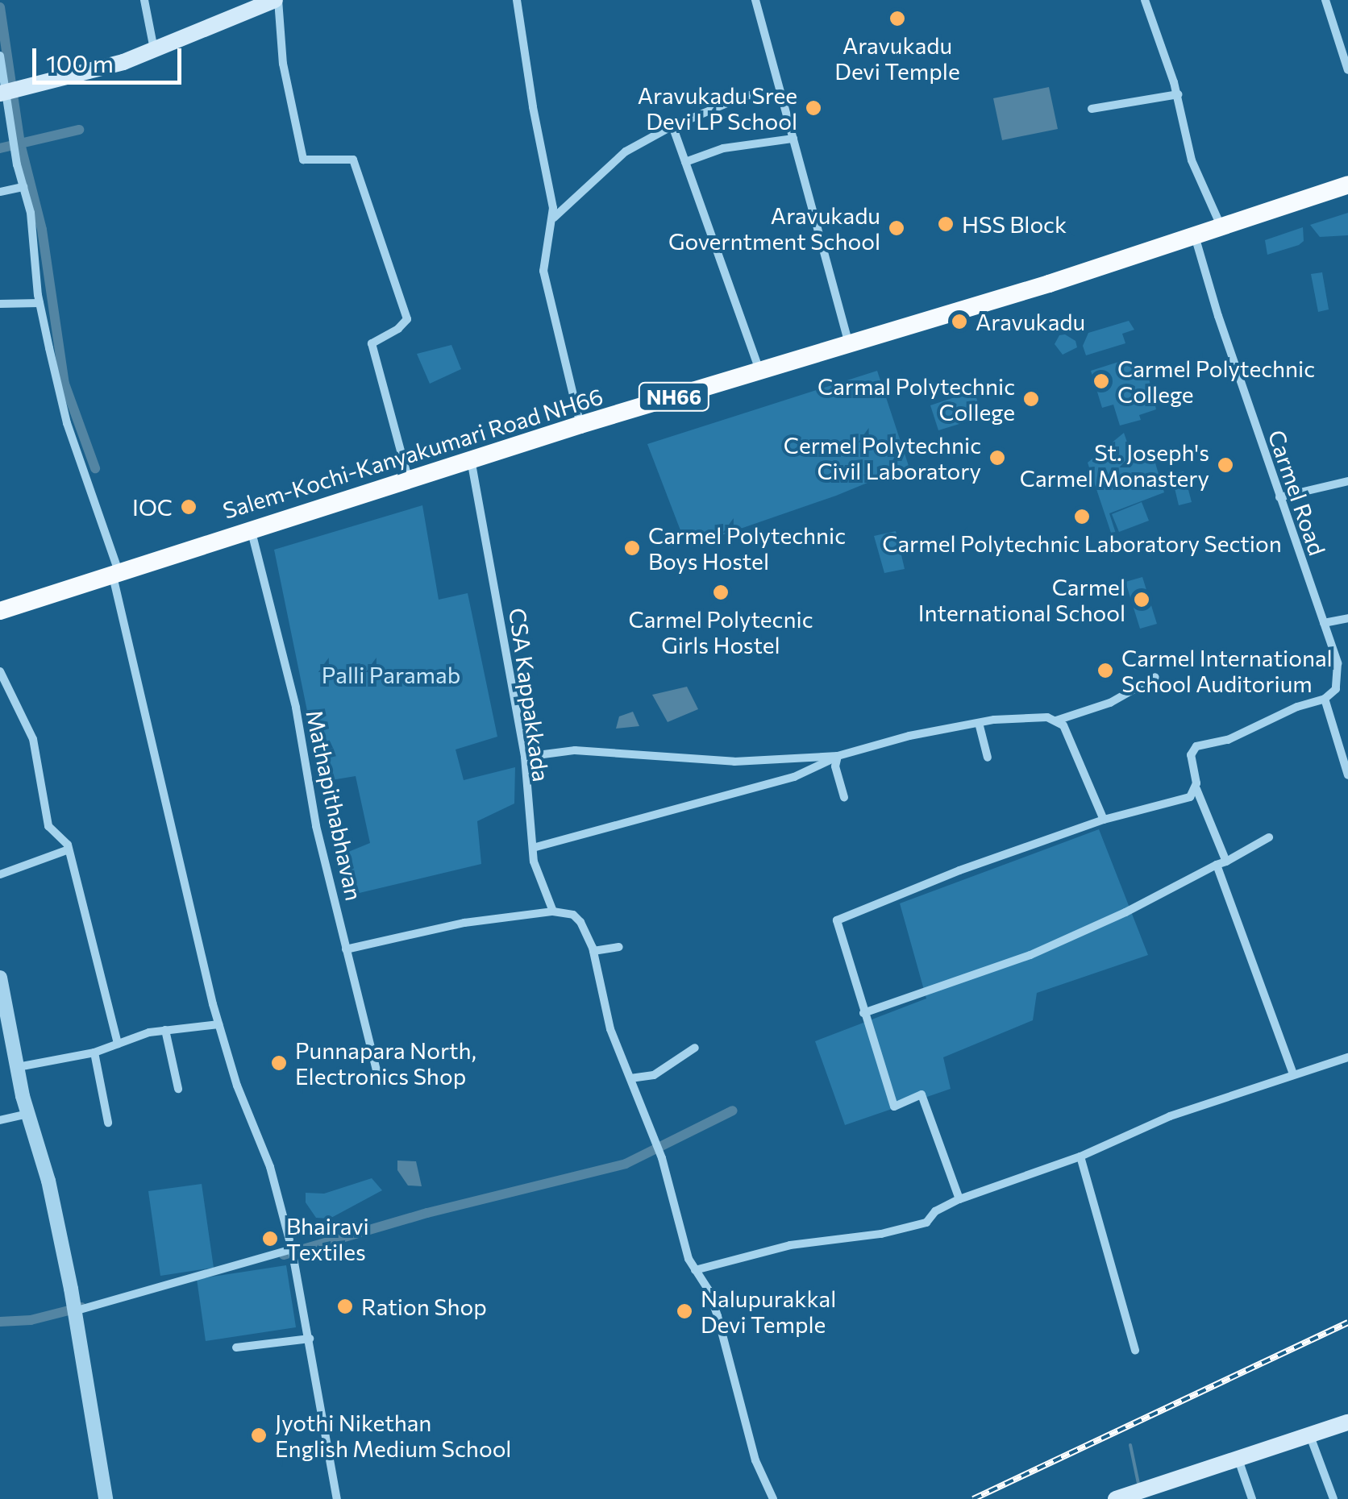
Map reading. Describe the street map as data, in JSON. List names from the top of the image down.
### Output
{
  "streets": {
    "highway": ["NH66", "Salem-Kochi-Kanyakumari Road NH66"],
    "street": ["Carmel Road", "CSA Kappakkada", "Mathapithabhavan"]
  },
  "crossings": [
    ["Salem-Kochi-Kanyakumari Road NH66", "Carmel Road"],
    ["Salem-Kochi-Kanyakumari Road NH66", "CSA Kappakkada"],
    ["Salem-Kochi-Kanyakumari Road NH66", "Mathapithabhavan"]
  ],
  "parks": ["Palli Paramab"],
  "places": [
    "Aravukadu Devi Temple",
    "Aravukadu Sree Devi LP School",
    "HSS Block",
    "Aravukadu Governtment School",
    "Aravukadu",
    "Carmel Polytechnic College",
    "Carmal Polytechnic College",
    "Cermel Polytechnic Civil Laboratory",
    "St. Joseph's Carmel Monastery",
    "IOC",
    "Carmel Polytechnic Laboratory Section",
    "Carmel Polytechnic Boys Hostel",
    "Carmel Polytecnic Girls Hostel",
    "Carmel International School",
    "Carmel International School Auditorium",
    "Punnapara North, Electronics Shop",
    "Bhairavi Textiles",
    "Ration Shop",
    "Nalupurakkal Devi Temple",
    "Jyothi Nikethan English Medium School"
  ],
  "scale_bar": "100 m"
}
